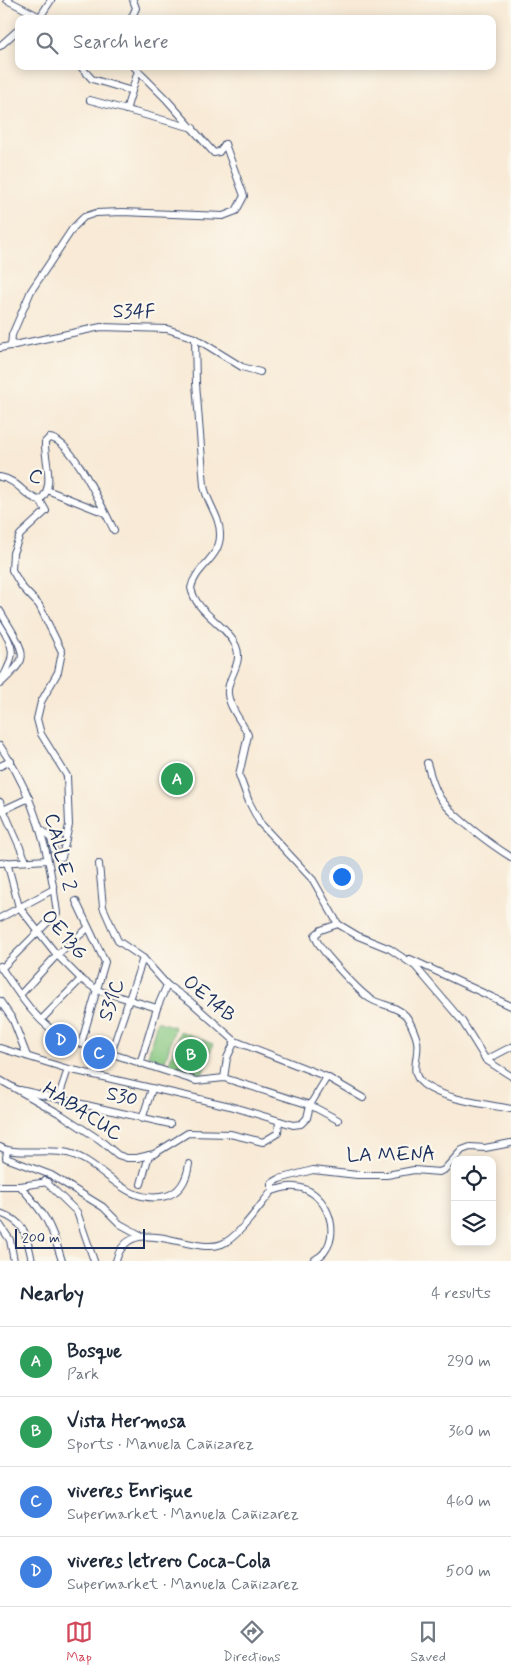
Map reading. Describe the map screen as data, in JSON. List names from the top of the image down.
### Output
{
  "streets": {
    "street": [
      "S34F",
      "C",
      "CALLE 2",
      "OE13G",
      "OE14B",
      "S31C",
      "S30",
      "HABACUC",
      "LA MENA"
    ]
  },
  "crossings": [
    ["CALLE 2", "OE13G"],
    ["OE13G", "S31C"],
    ["OE14B", "S31C"],
    ["S30", "HABACUC"]
  ],
  "scale_bar": "200 m",
  "page": {
    "search": "Search here",
    "pins": [
      "A",
      "D",
      "C",
      "B"
    ],
    "scale": "200 m",
    "heading": ["Nearby", "4 results"],
    "list": [
      {
        "mark": "A",
        "name": "Bosque",
        "note": "Park",
        "value": "290 m"
      },
      {
        "mark": "B",
        "name": "Vista Hermosa",
        "note": "Sports · Manuela Cañizarez",
        "value": "360 m"
      },
      {
        "mark": "C",
        "name": "viveres Enrique",
        "note": "Supermarket · Manuela Cañizarez",
        "value": "460 m"
      },
      {
        "mark": "D",
        "name": "viveres letrero Coca-Cola",
        "note": "Supermarket · Manuela Cañizarez",
        "value": "500 m"
      }
    ],
    "nav": ["Map", "Directions", "Saved"]
  }
}
